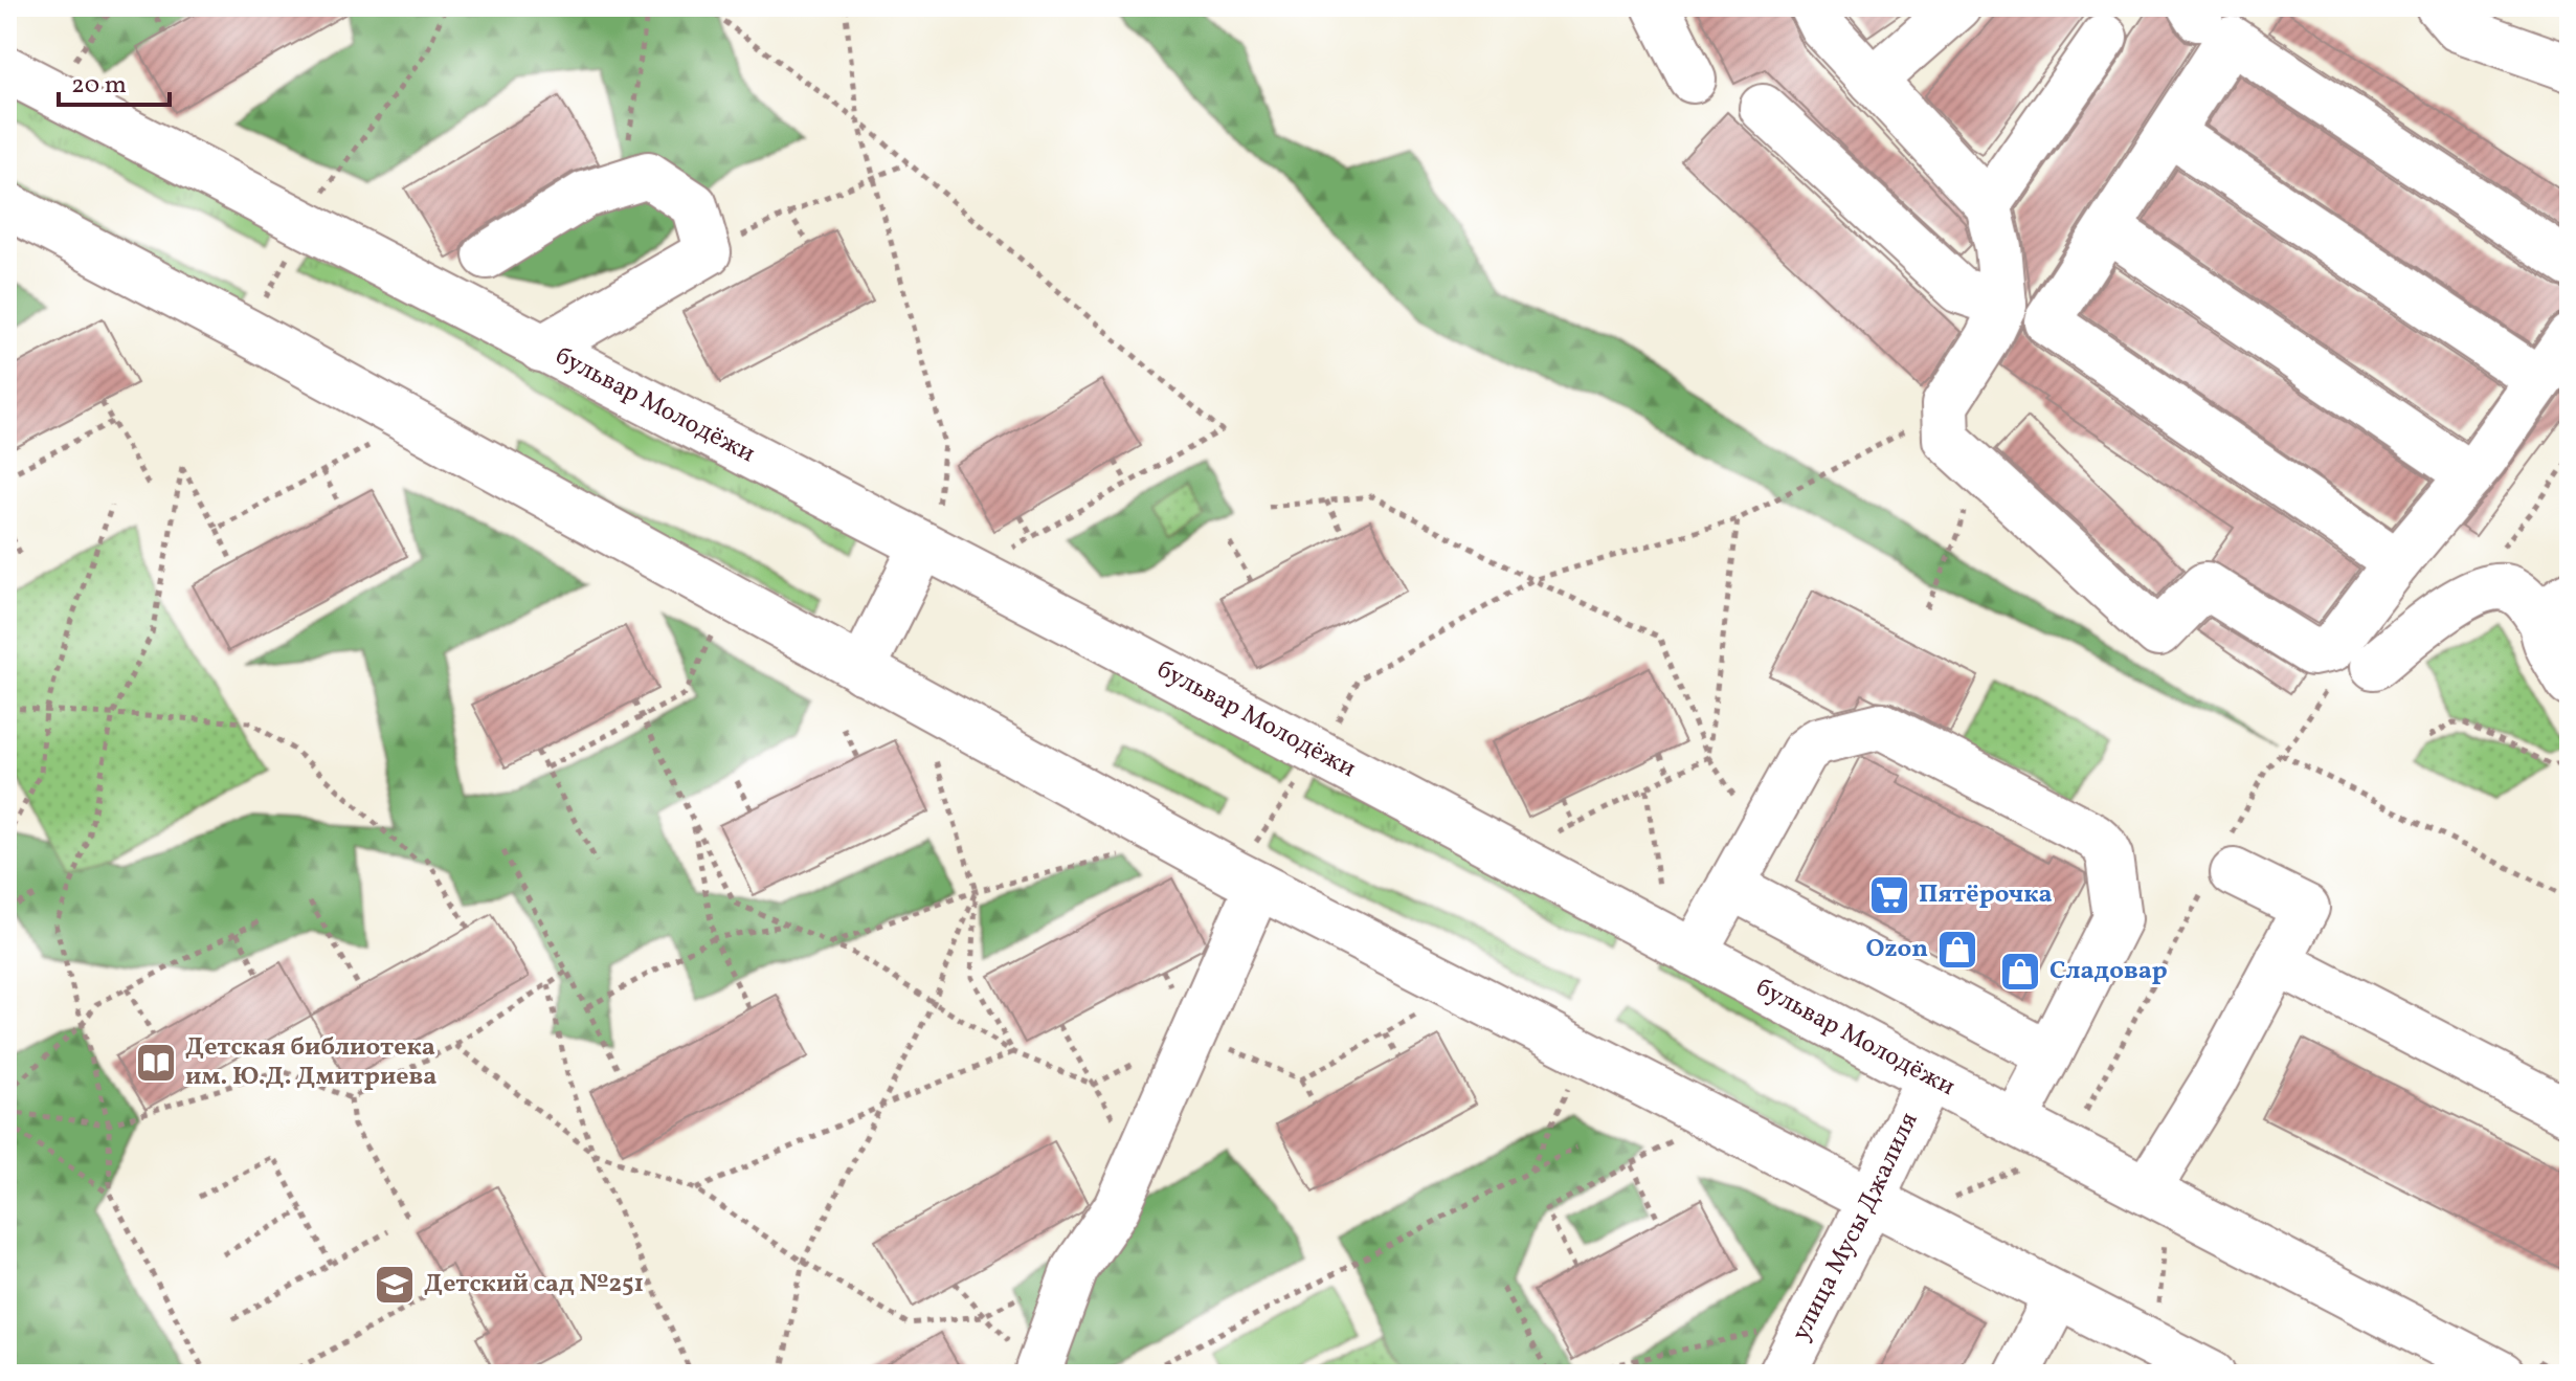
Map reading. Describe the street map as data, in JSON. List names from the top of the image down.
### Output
{
  "streets": {
    "street": ["бульвар Молодёжи", "улица Мусы Джалиля"]
  },
  "crossings": [
    ["бульвар Молодёжи", "улица Мусы Джалиля"]
  ],
  "places": {
    "supermarket": ["Пятёрочка"],
    "shop": ["Ozon", "Сладовар"],
    "library": ["Детская библиотека им. Ю.Д. Дмитриева"],
    "school or university": ["Детский сад №251"]
  },
  "scale_bar": "20 m"
}
